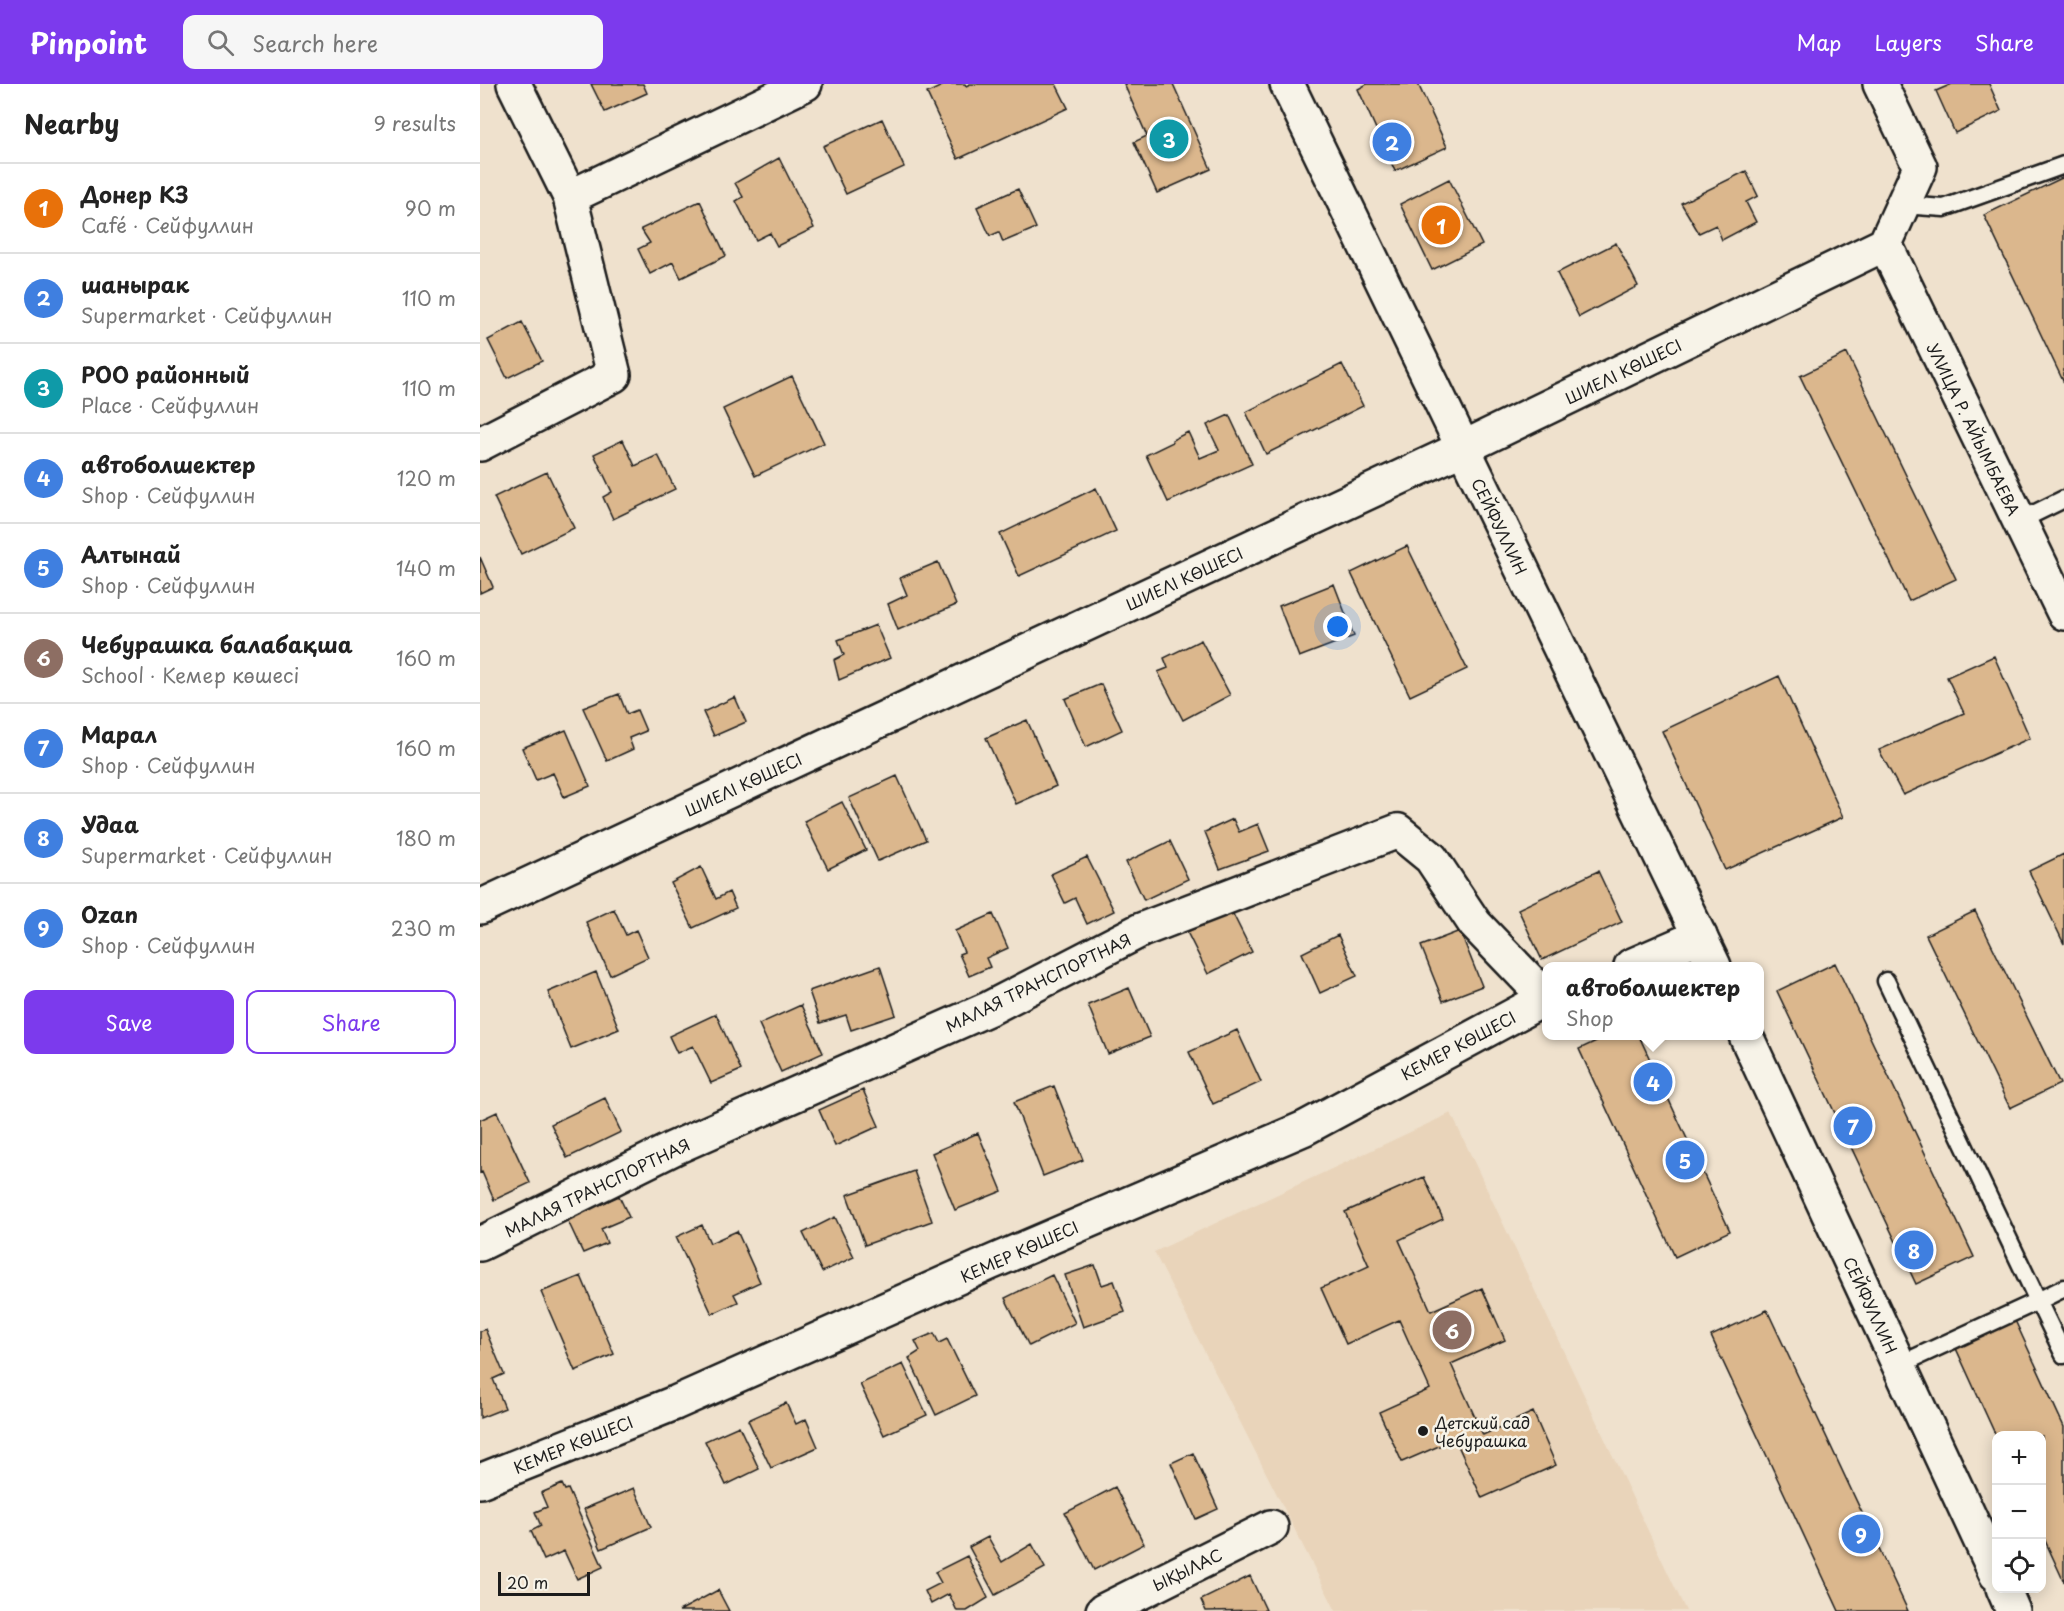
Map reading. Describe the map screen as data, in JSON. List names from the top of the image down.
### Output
{
  "streets": {
    "street": [
      "ШИЕЛІ КӨШЕСІ",
      "УЛИЦА Р. АЙЫМБАЕВА",
      "СЕЙФУЛЛИН",
      "МАЛАЯ ТРАНСПОРТНАЯ",
      "КЕМЕР КӨШЕСІ",
      "ЫҚЫЛАС"
    ]
  },
  "crossings": [
    ["ШИЕЛІ КӨШЕСІ", "УЛИЦА Р. АЙЫМБАЕВА"],
    ["ШИЕЛІ КӨШЕСІ", "СЕЙФУЛЛИН"]
  ],
  "places": ["Детский сад Чебурашка"],
  "scale_bar": "20 m",
  "page": {
    "header": "Pinpoint",
    "search": "Search here",
    "nav": ["Map", "Layers", "Share"],
    "heading": ["Nearby", "9 results"],
    "pins": [
      "3",
      "2",
      "1",
      "4",
      "7",
      "5",
      "8",
      "6",
      "9"
    ],
    "list": [
      {
        "mark": "1",
        "name": "Донер КЗ",
        "note": "Café · Сейфуллин",
        "value": "90 m"
      },
      {
        "mark": "2",
        "name": "шанырак",
        "note": "Supermarket · Сейфуллин",
        "value": "110 m"
      },
      {
        "mark": "3",
        "name": "РОО районный",
        "note": "Place · Сейфуллин",
        "value": "110 m"
      },
      {
        "mark": "4",
        "name": "автоболшектер",
        "note": "Shop · Сейфуллин",
        "value": "120 m"
      },
      {
        "mark": "5",
        "name": "Алтынай",
        "note": "Shop · Сейфуллин",
        "value": "140 m"
      },
      {
        "mark": "6",
        "name": "Чебурашка балабақша",
        "note": "School · Кемер көшесі",
        "value": "160 m"
      },
      {
        "mark": "7",
        "name": "Марал",
        "note": "Shop · Сейфуллин",
        "value": "160 m"
      },
      {
        "mark": "8",
        "name": "Удаа",
        "note": "Supermarket · Сейфуллин",
        "value": "180 m"
      },
      {
        "mark": "9",
        "name": "Ozan",
        "note": "Shop · Сейфуллин",
        "value": "230 m"
      }
    ],
    "popup": ["автоболшектер", "Shop"],
    "buttons": ["Save", "Share"],
    "map_buttons": ["+", "−"],
    "scale": "20 m"
  }
}
